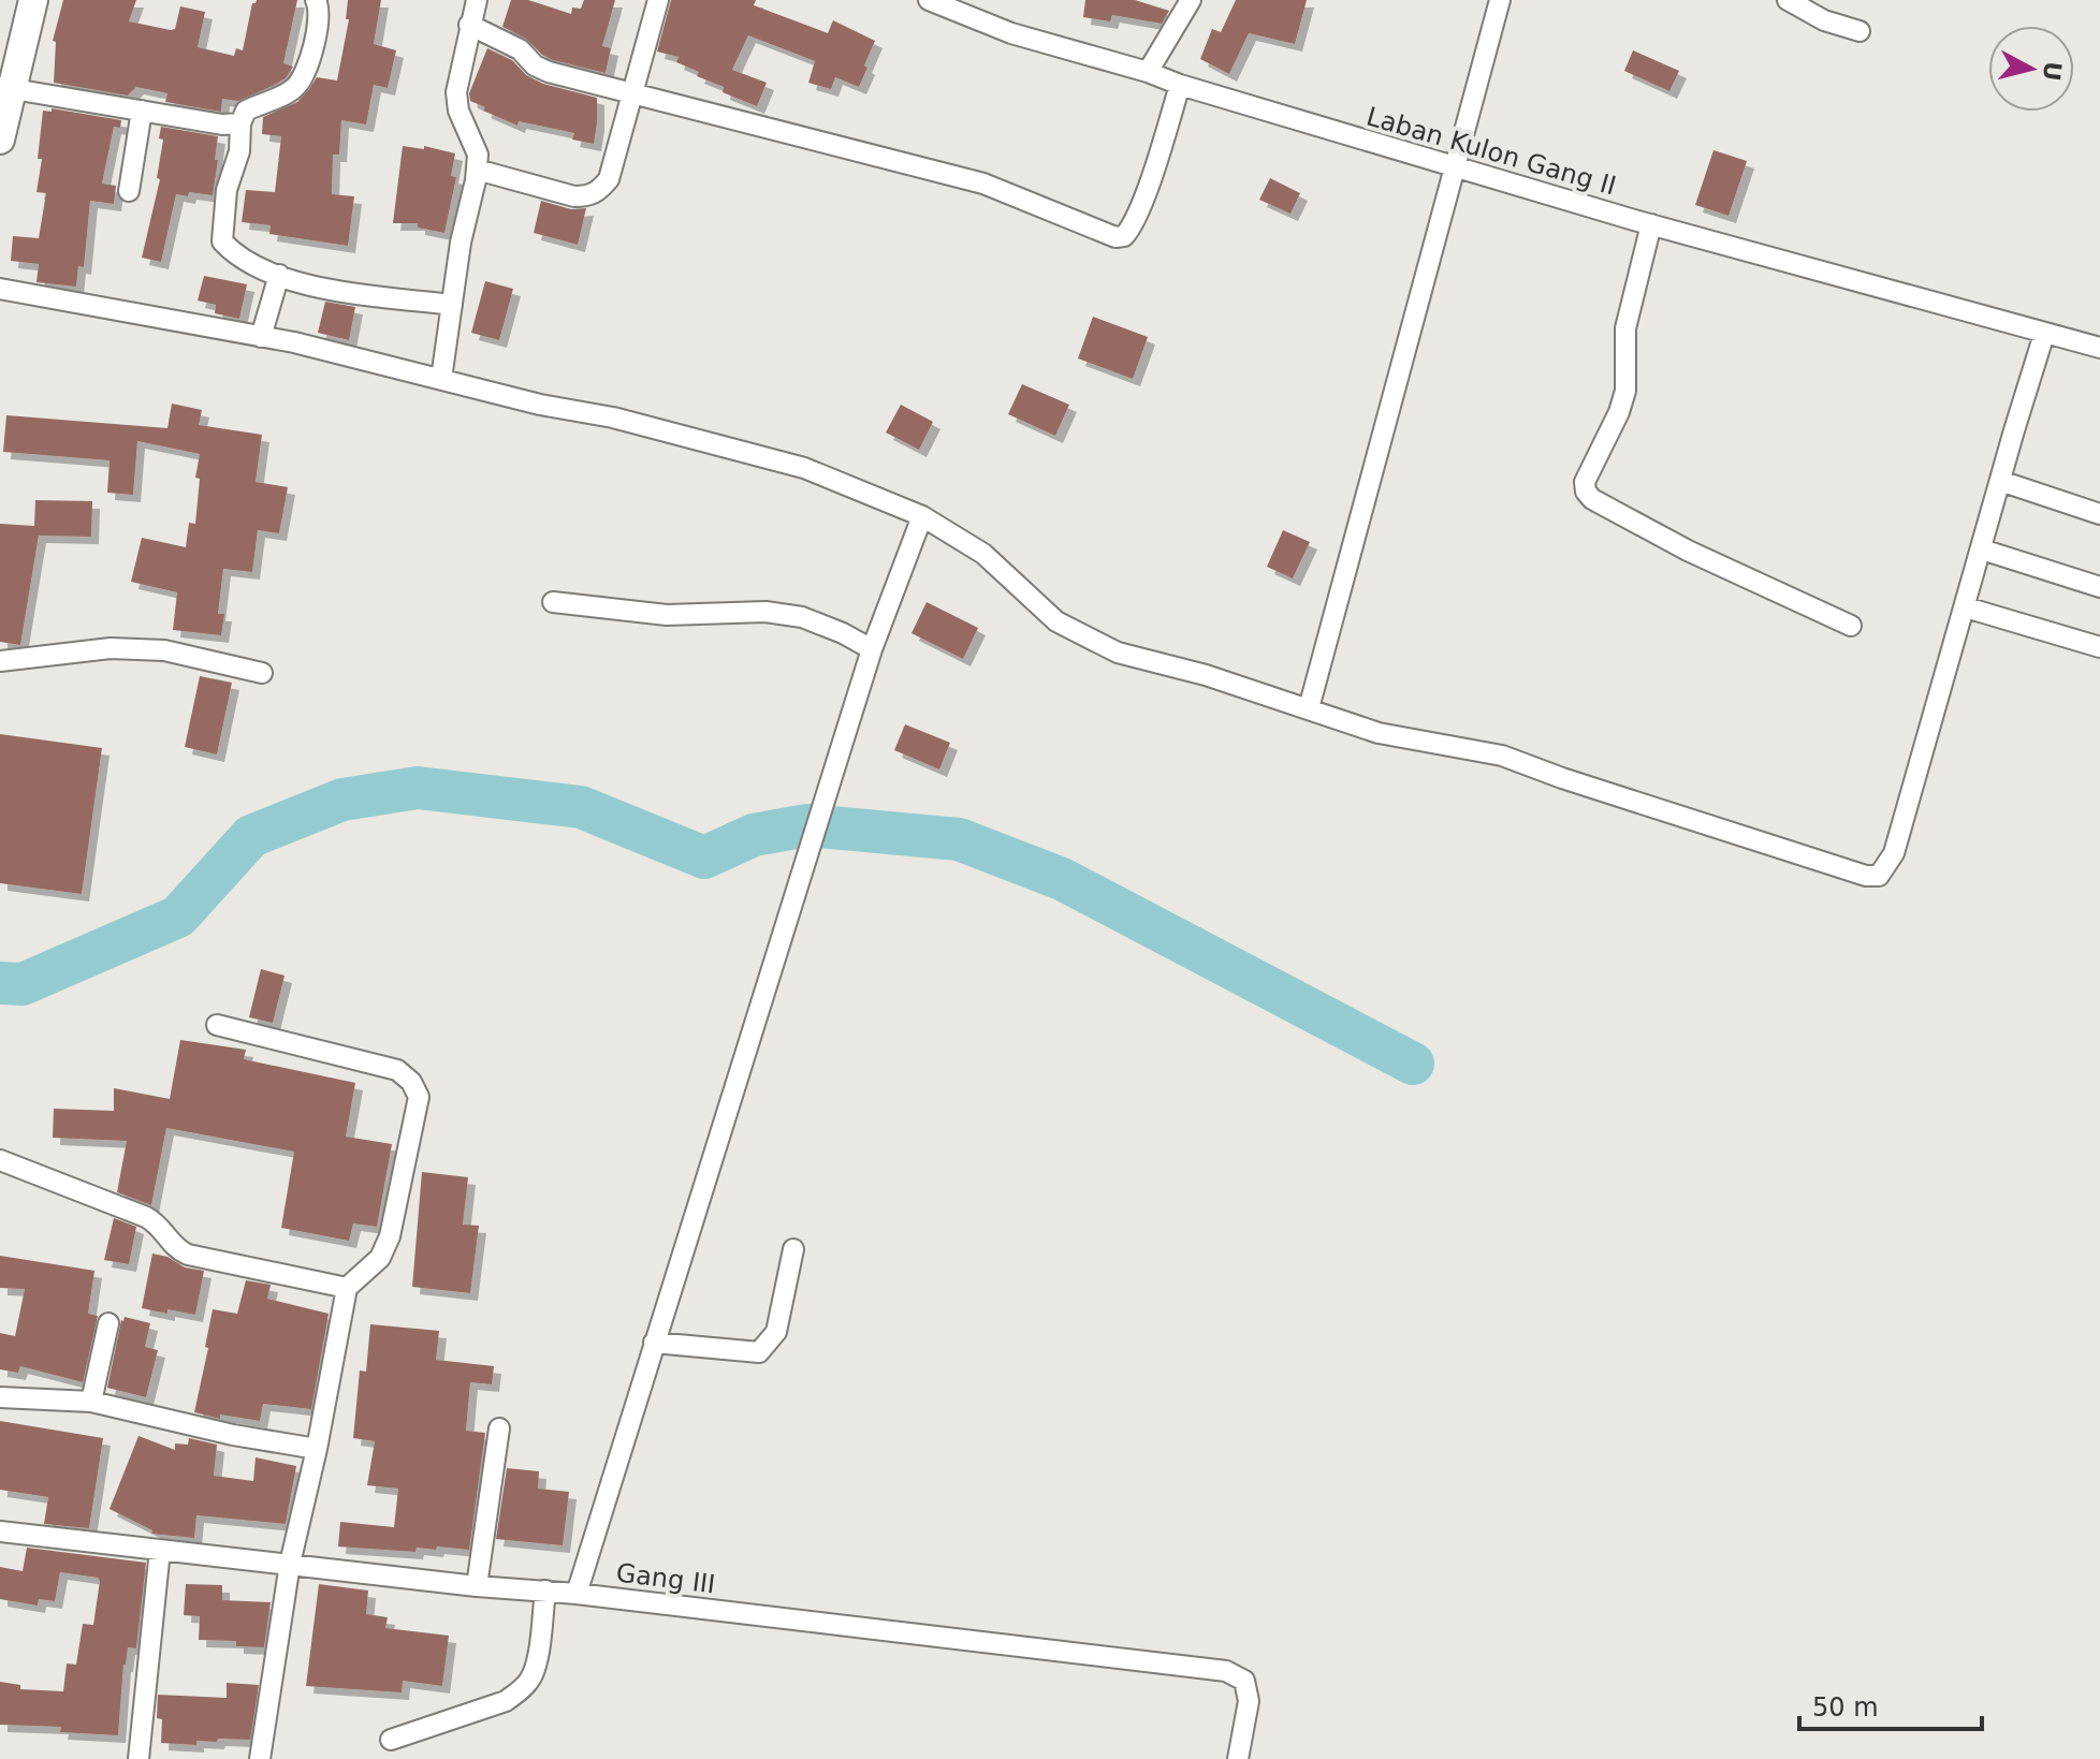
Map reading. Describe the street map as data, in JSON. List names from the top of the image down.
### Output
{
  "streets": {
    "street": ["Laban Kulon Gang II", "Gang III"]
  },
  "scale_bar": "50 m",
  "north": "right"
}
